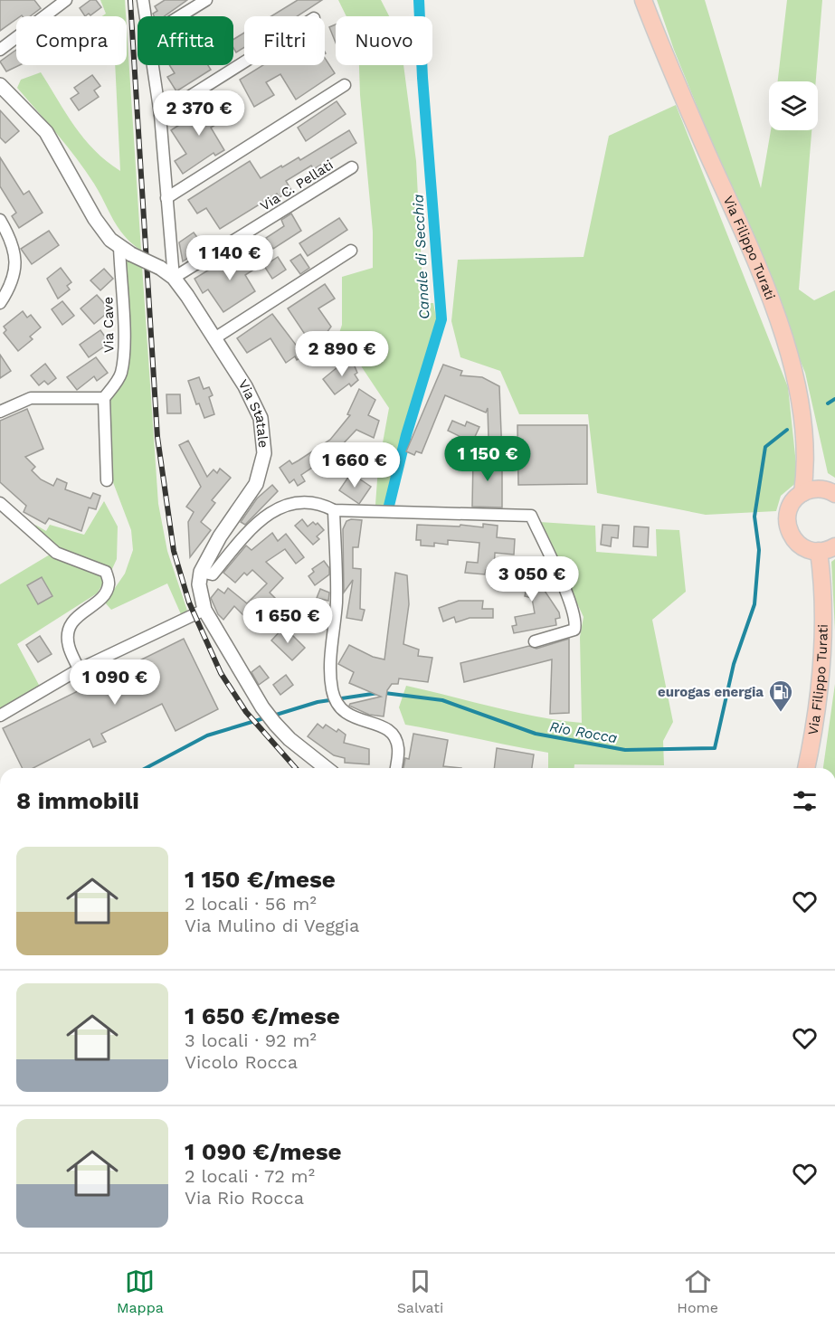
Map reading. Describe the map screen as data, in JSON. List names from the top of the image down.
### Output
{
  "streets": {
    "main road": ["Via Filippo Turati"],
    "street": ["Via C. Pellati", "Via Cave", "Via Statale"]
  },
  "crossings": [
    ["Via C. Pellati", "Via Statale"],
    ["Via Cave", "Via Statale"]
  ],
  "water": ["Canale di Secchia", "Rio Rocca"],
  "places": {
    "fuel station": ["eurogas energia"]
  },
  "page": {
    "chip": [
      "Compra",
      "Affitta",
      "Filtri",
      "Nuovo"
    ],
    "price": [
      "2 370 €",
      "1 140 €",
      "2 890 €",
      "1 150 €",
      "1 660 €",
      "3 050 €",
      "1 650 €",
      "1 090 €"
    ],
    "heading": "8 immobili",
    "list": [
      {
        "name": "1 150 €/mese",
        "note": "2 locali · 56 m² · Via Mulino di Veggia"
      },
      {
        "name": "1 650 €/mese",
        "note": "3 locali · 92 m² · Vicolo Rocca"
      },
      {
        "name": "1 090 €/mese",
        "note": "2 locali · 72 m² · Via Rio Rocca"
      }
    ],
    "tabs": ["Mappa", "Salvati", "Home"]
  }
}
